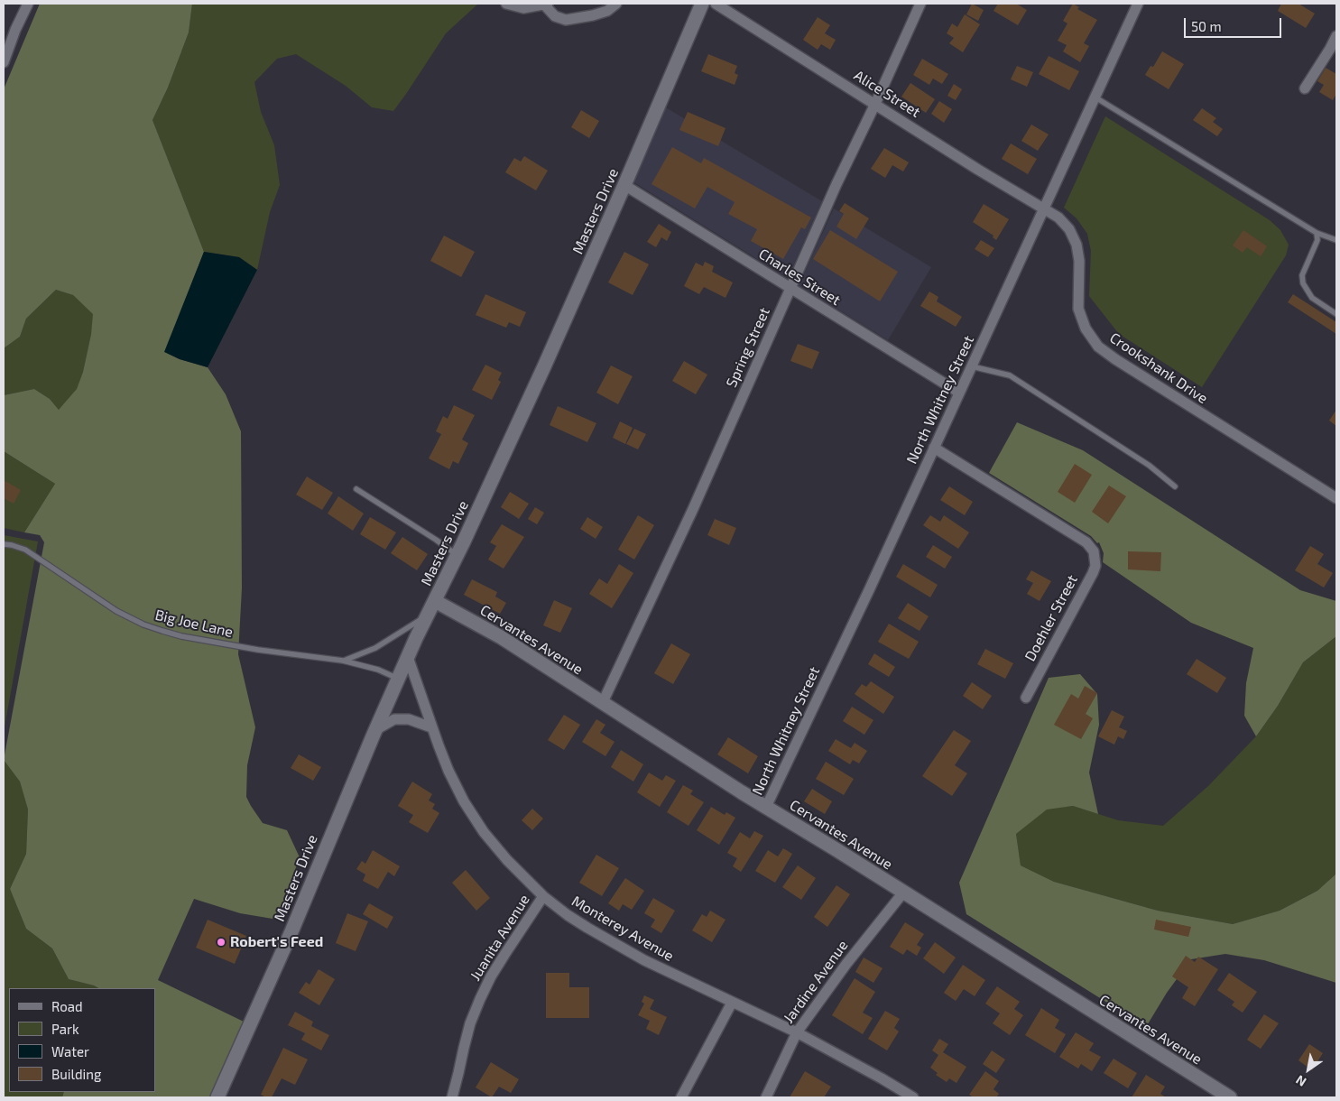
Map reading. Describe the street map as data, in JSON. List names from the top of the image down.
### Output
{
  "streets": {
    "street": [
      "Alice Street",
      "Masters Drive",
      "Charles Street",
      "Spring Street",
      "Crookshank Drive",
      "North Whitney Street",
      "Doehler Street",
      "Cervantes Avenue",
      "Monterey Avenue",
      "Juanita Avenue",
      "Jardine Avenue"
    ],
    "lane": ["Big Joe Lane"]
  },
  "crossings": [
    ["Alice Street", "Spring Street"],
    ["Alice Street", "Crookshank Drive"],
    ["Alice Street", "North Whitney Street"],
    ["Masters Drive", "Charles Street"],
    ["Masters Drive", "Big Joe Lane"],
    ["Masters Drive", "Cervantes Avenue"],
    ["Masters Drive", "Monterey Avenue"],
    ["Charles Street", "Spring Street"],
    ["Charles Street", "North Whitney Street"],
    ["Spring Street", "Cervantes Avenue"],
    ["Crookshank Drive", "North Whitney Street"],
    ["North Whitney Street", "Doehler Street"],
    ["North Whitney Street", "Cervantes Avenue"],
    ["Cervantes Avenue", "Jardine Avenue"],
    ["Monterey Avenue", "Juanita Avenue"],
    ["Monterey Avenue", "Jardine Avenue"]
  ],
  "places": ["Robert's Feed"],
  "legend": [
    "Road",
    "Park",
    "Water",
    "Building"
  ],
  "scale_bar": "50 m",
  "north": "bottom left"
}
